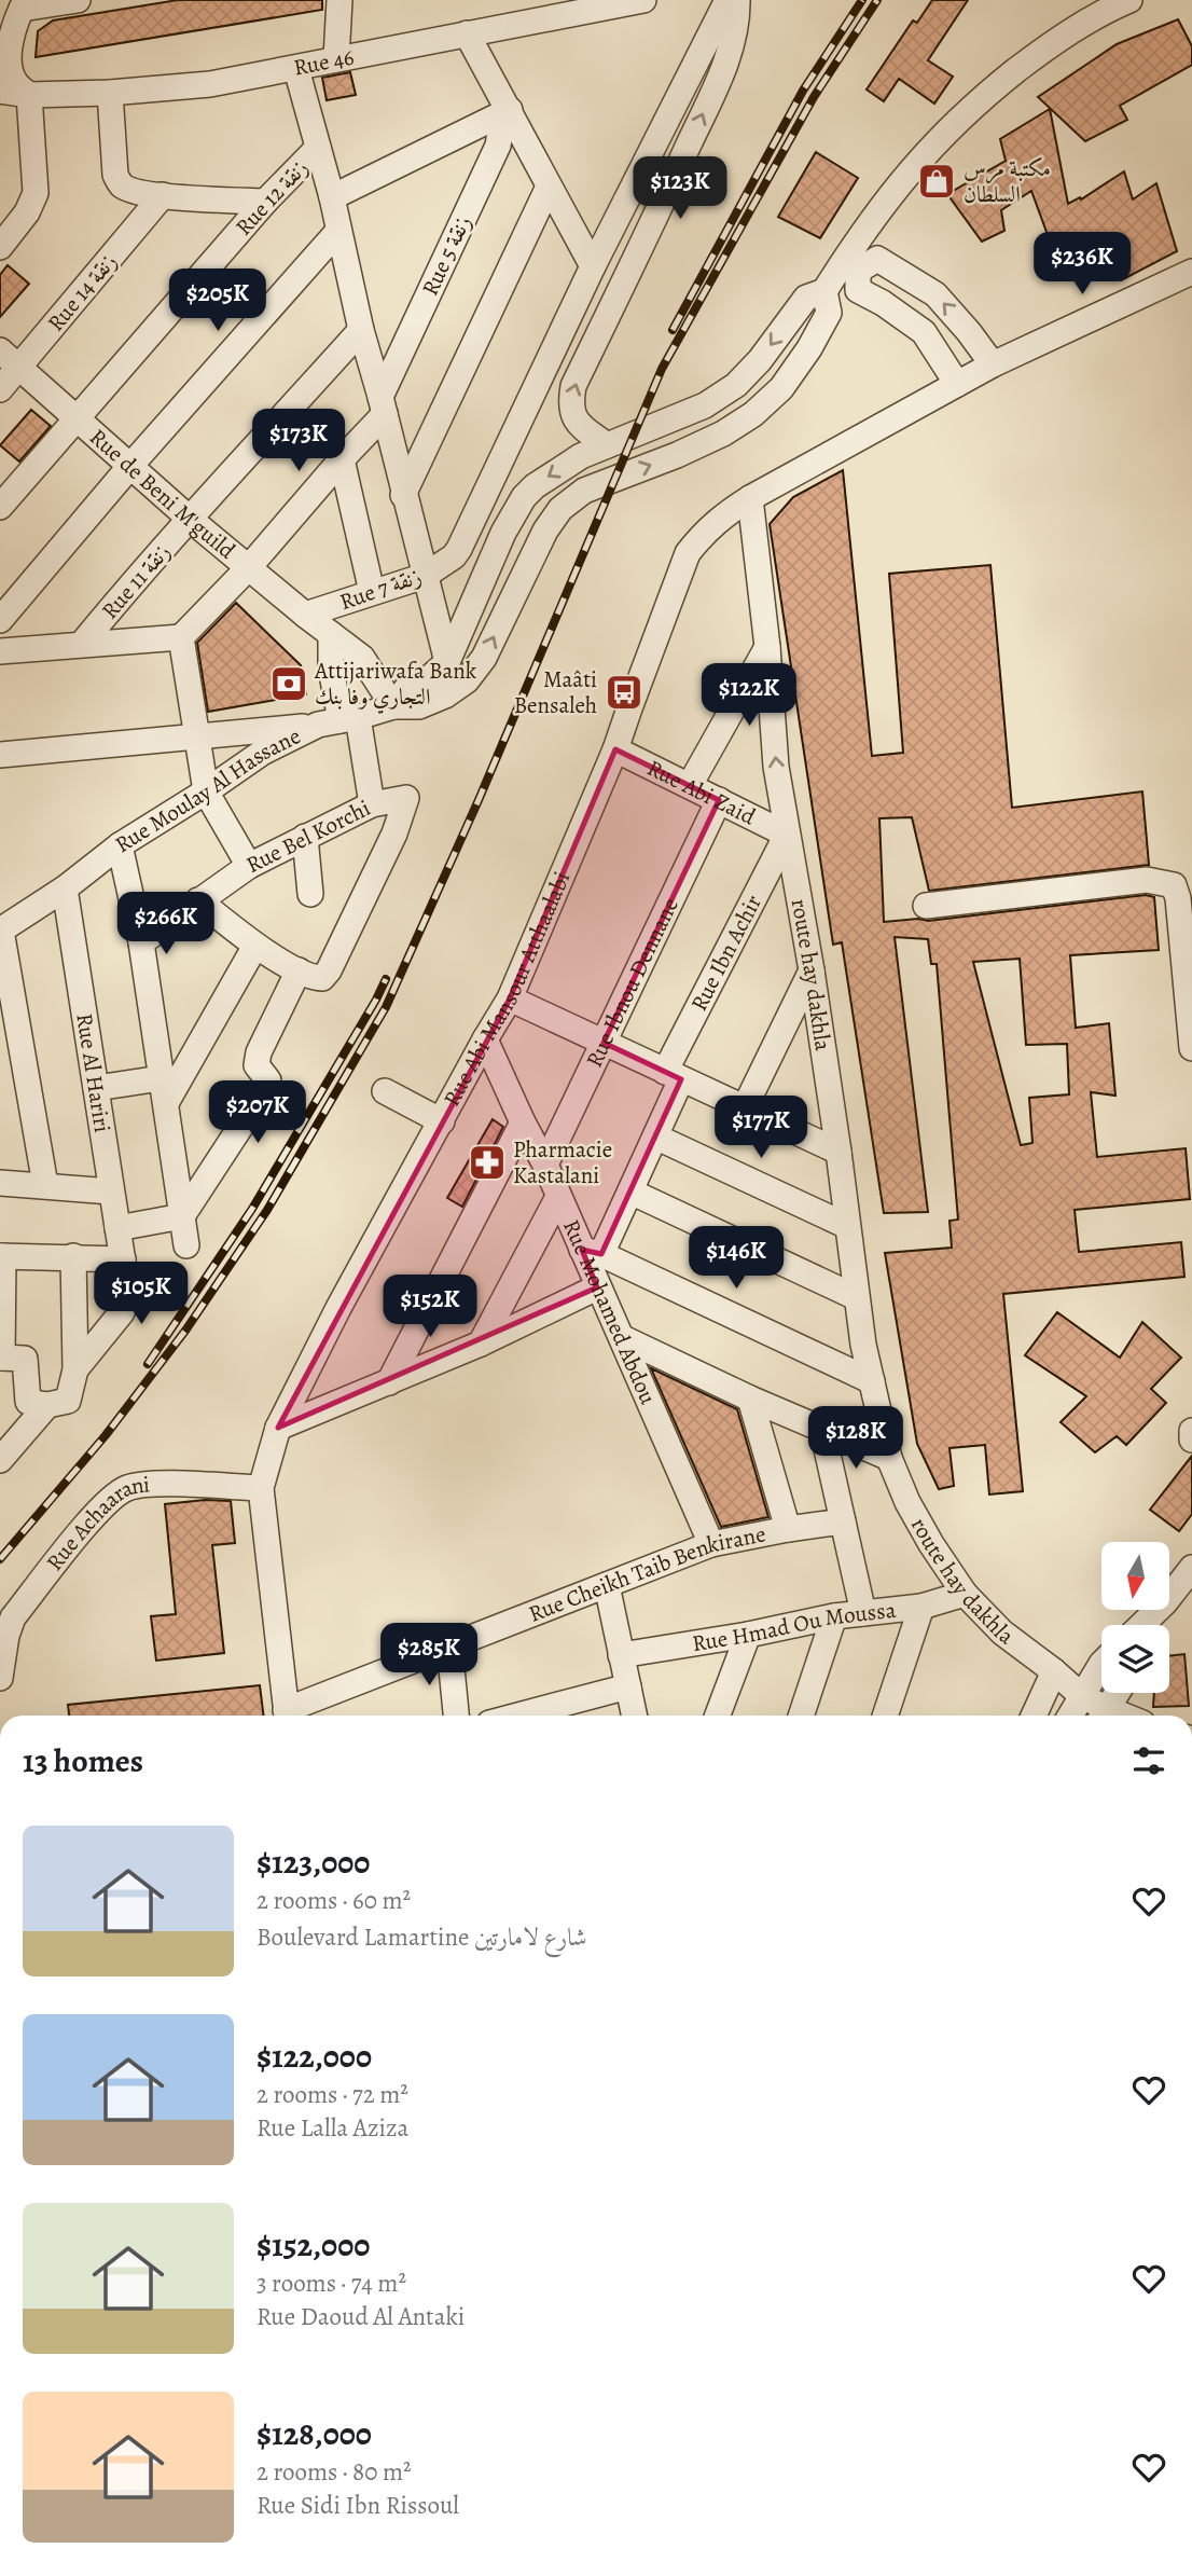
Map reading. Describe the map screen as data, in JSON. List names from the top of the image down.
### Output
{
  "streets": {
    "street": [
      "Rue 46",
      "Rue 12 زنقة",
      "Rue 5 زنقة",
      "Rue 14 زنقة",
      "Rue de Beni M'guild",
      "Rue 11 زنقة",
      "Rue 7 زنقة",
      "Rue Moulay Al Hassane",
      "Rue Abi Zaid",
      "Rue Bel Korchi",
      "Rue Ibn Achir",
      "route hay dakhla",
      "Rue Ibnou Dennane",
      "Rue Abi Mansour Atthaalabi",
      "Rue Al Hariri",
      "Rue Mohamed Abdou",
      "Rue Achaarani",
      "Rue Cheikh Taib Benkirane",
      "Rue Hmad Ou Moussa"
    ]
  },
  "crossings": [
    ["Rue 12 زنقة", "Rue de Beni M'guild"],
    ["Rue 5 زنقة", "Rue de Beni M'guild"],
    ["Rue 14 زنقة", "Rue de Beni M'guild"],
    ["Rue de Beni M'guild", "Rue 11 زنقة"],
    ["Rue de Beni M'guild", "Rue 7 زنقة"],
    ["Rue de Beni M'guild", "Rue Moulay Al Hassane"],
    ["Rue Moulay Al Hassane", "Rue Al Hariri"],
    ["Rue Abi Zaid", "Rue Ibn Achir"],
    ["Rue Abi Zaid", "route hay dakhla"],
    ["Rue Abi Zaid", "Rue Ibnou Dennane"],
    ["Rue Abi Zaid", "Rue Abi Mansour Atthaalabi"],
    ["Rue Ibn Achir", "route hay dakhla"],
    ["Rue Ibn Achir", "Rue Mohamed Abdou"],
    ["route hay dakhla", "Rue Abi Mansour Atthaalabi"],
    ["route hay dakhla", "Rue Hmad Ou Moussa"],
    ["Rue Ibnou Dennane", "Rue Mohamed Abdou"],
    ["Rue Abi Mansour Atthaalabi", "Rue Mohamed Abdou"],
    ["Rue Abi Mansour Atthaalabi", "Rue Achaarani"],
    ["Rue Mohamed Abdou", "Rue Cheikh Taib Benkirane"]
  ],
  "places": {
    "shop": ["مكتبة مرس السلطان"],
    "bank": ["Attijariwafa Bank التجاري وفا بنك"],
    "bus stop": ["Maâti Bensaleh"],
    "pharmacy": ["Pharmacie Kastalani"]
  },
  "north": "bottom",
  "page": {
    "price": [
      "$123K",
      "$236K",
      "$205K",
      "$173K",
      "$122K",
      "$266K",
      "$207K",
      "$177K",
      "$146K",
      "$105K",
      "$152K",
      "$128K",
      "$285K"
    ],
    "heading": "13 homes",
    "list": [
      {
        "name": "$123,000",
        "note": "2 rooms · 60 m² · Boulevard Lamartine شارع لامارتين"
      },
      {
        "name": "$122,000",
        "note": "2 rooms · 72 m² · Rue Lalla Aziza"
      },
      {
        "name": "$152,000",
        "note": "3 rooms · 74 m² · Rue Daoud Al Antaki"
      },
      {
        "name": "$128,000",
        "note": "2 rooms · 80 m² · Rue Sidi Ibn Rissoul"
      }
    ]
  }
}
